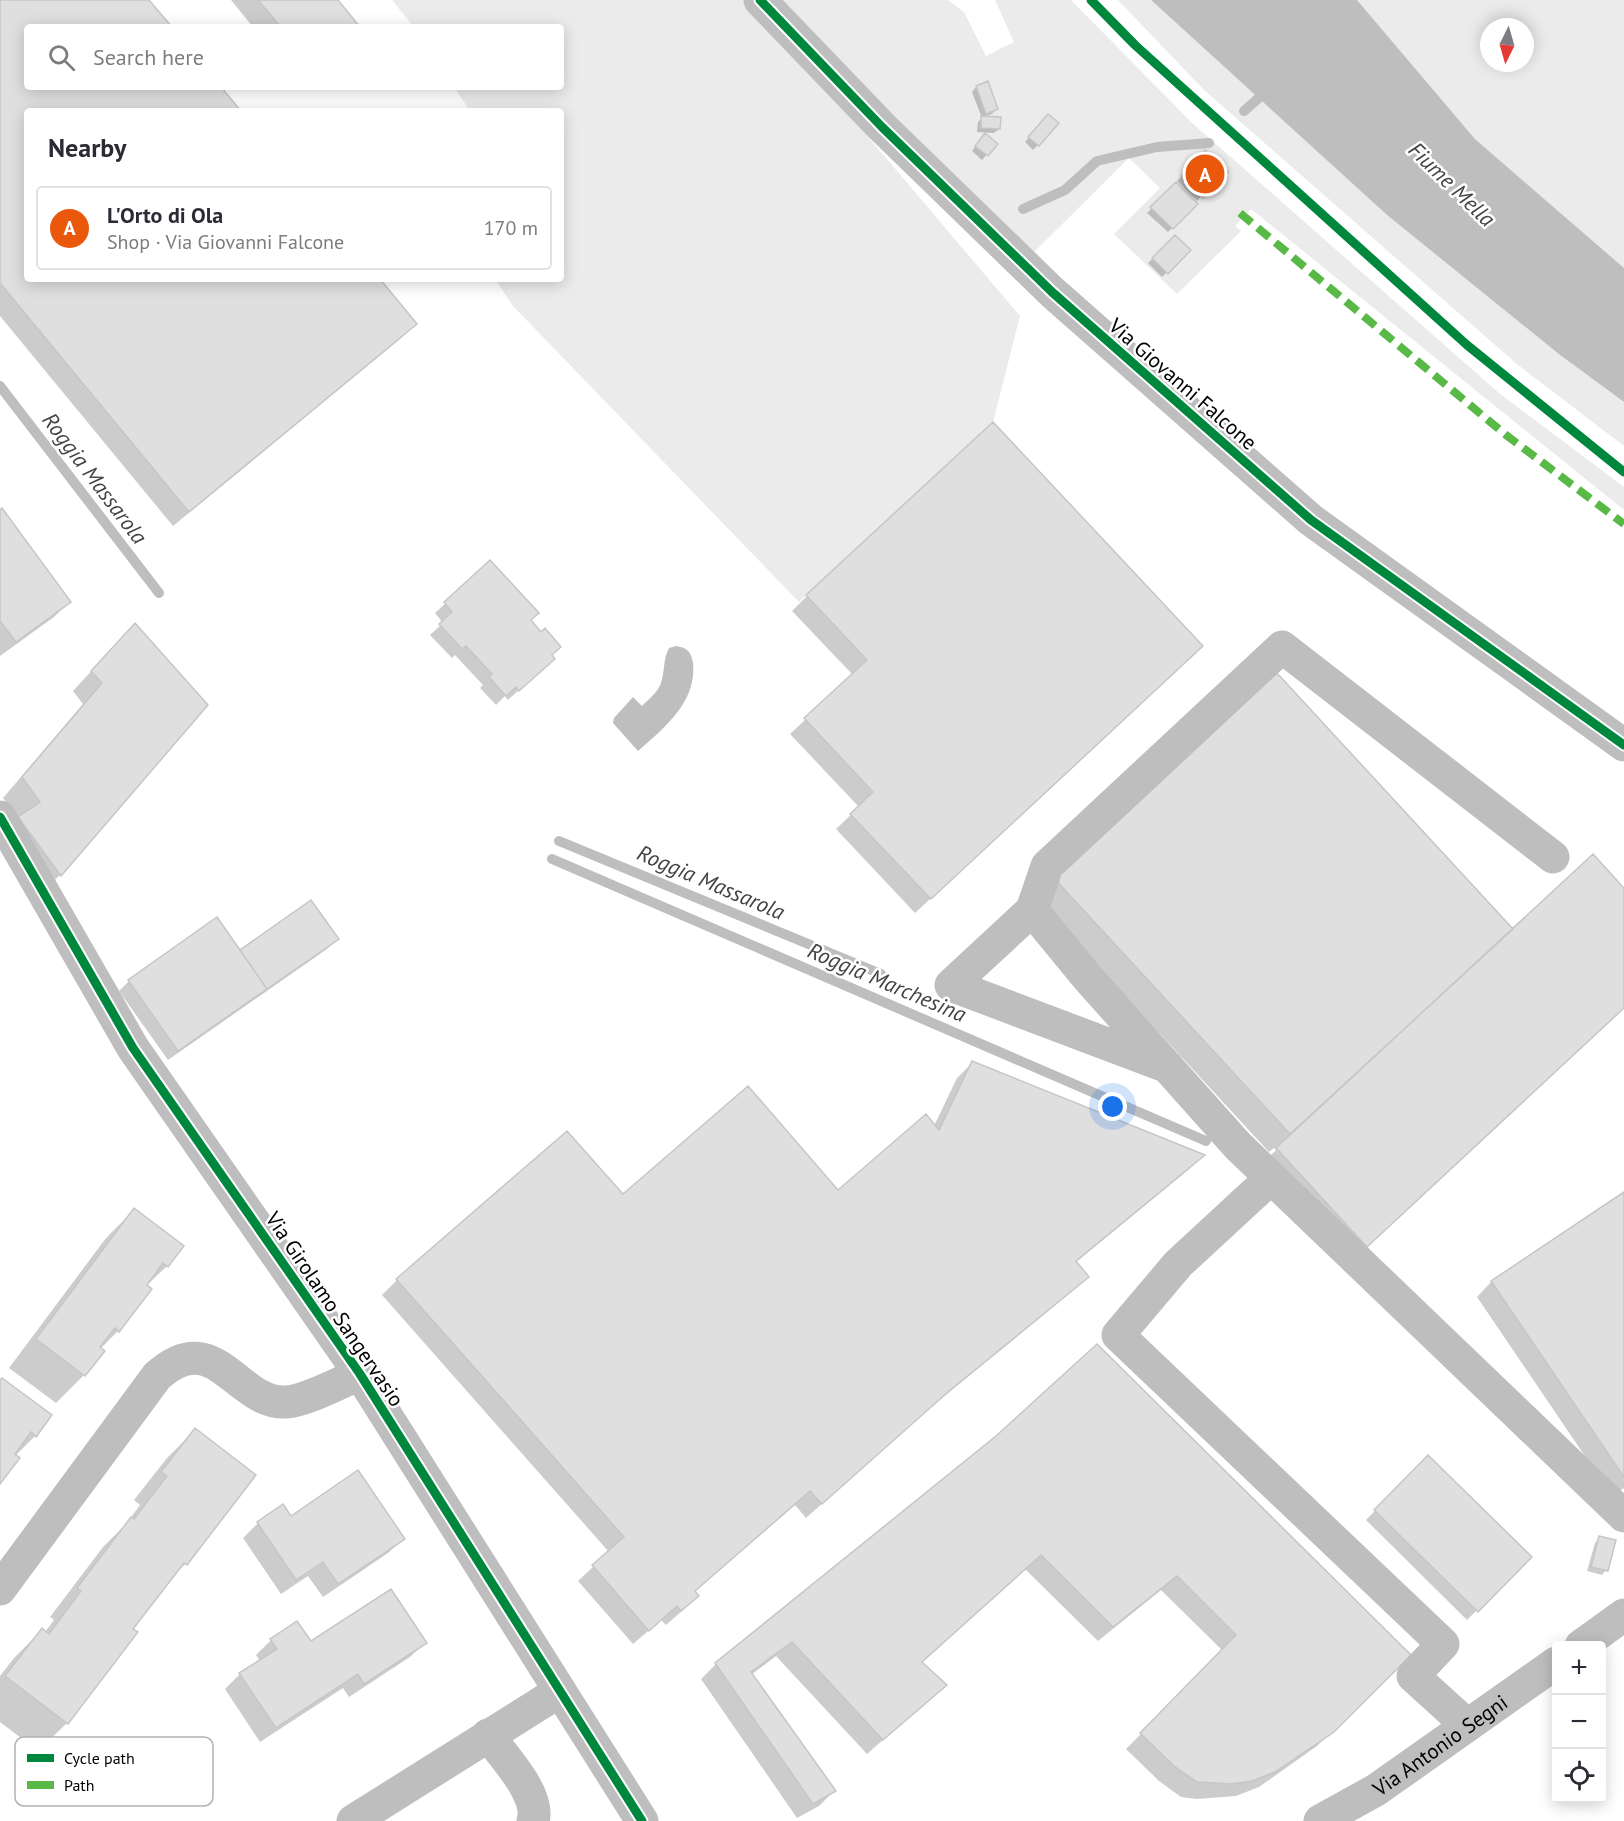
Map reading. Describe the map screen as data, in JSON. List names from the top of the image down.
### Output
{
  "streets": {
    "street": ["Via Giovanni Falcone", "Via Girolamo Sangervasio", "Via Antonio Segni"]
  },
  "water": ["Fiume Mella", "Roggia Massarola", "Roggia Marchesina"],
  "legend": ["Cycle path", "Path"],
  "north": "bottom",
  "page": {
    "search": "Search here",
    "heading": "Nearby",
    "pins": "A",
    "list": [
      {
        "mark": "A",
        "name": "L'Orto di Ola",
        "note": "Shop · Via Giovanni Falcone",
        "value": "170 m"
      }
    ],
    "map_buttons": ["+", "−"]
  }
}
